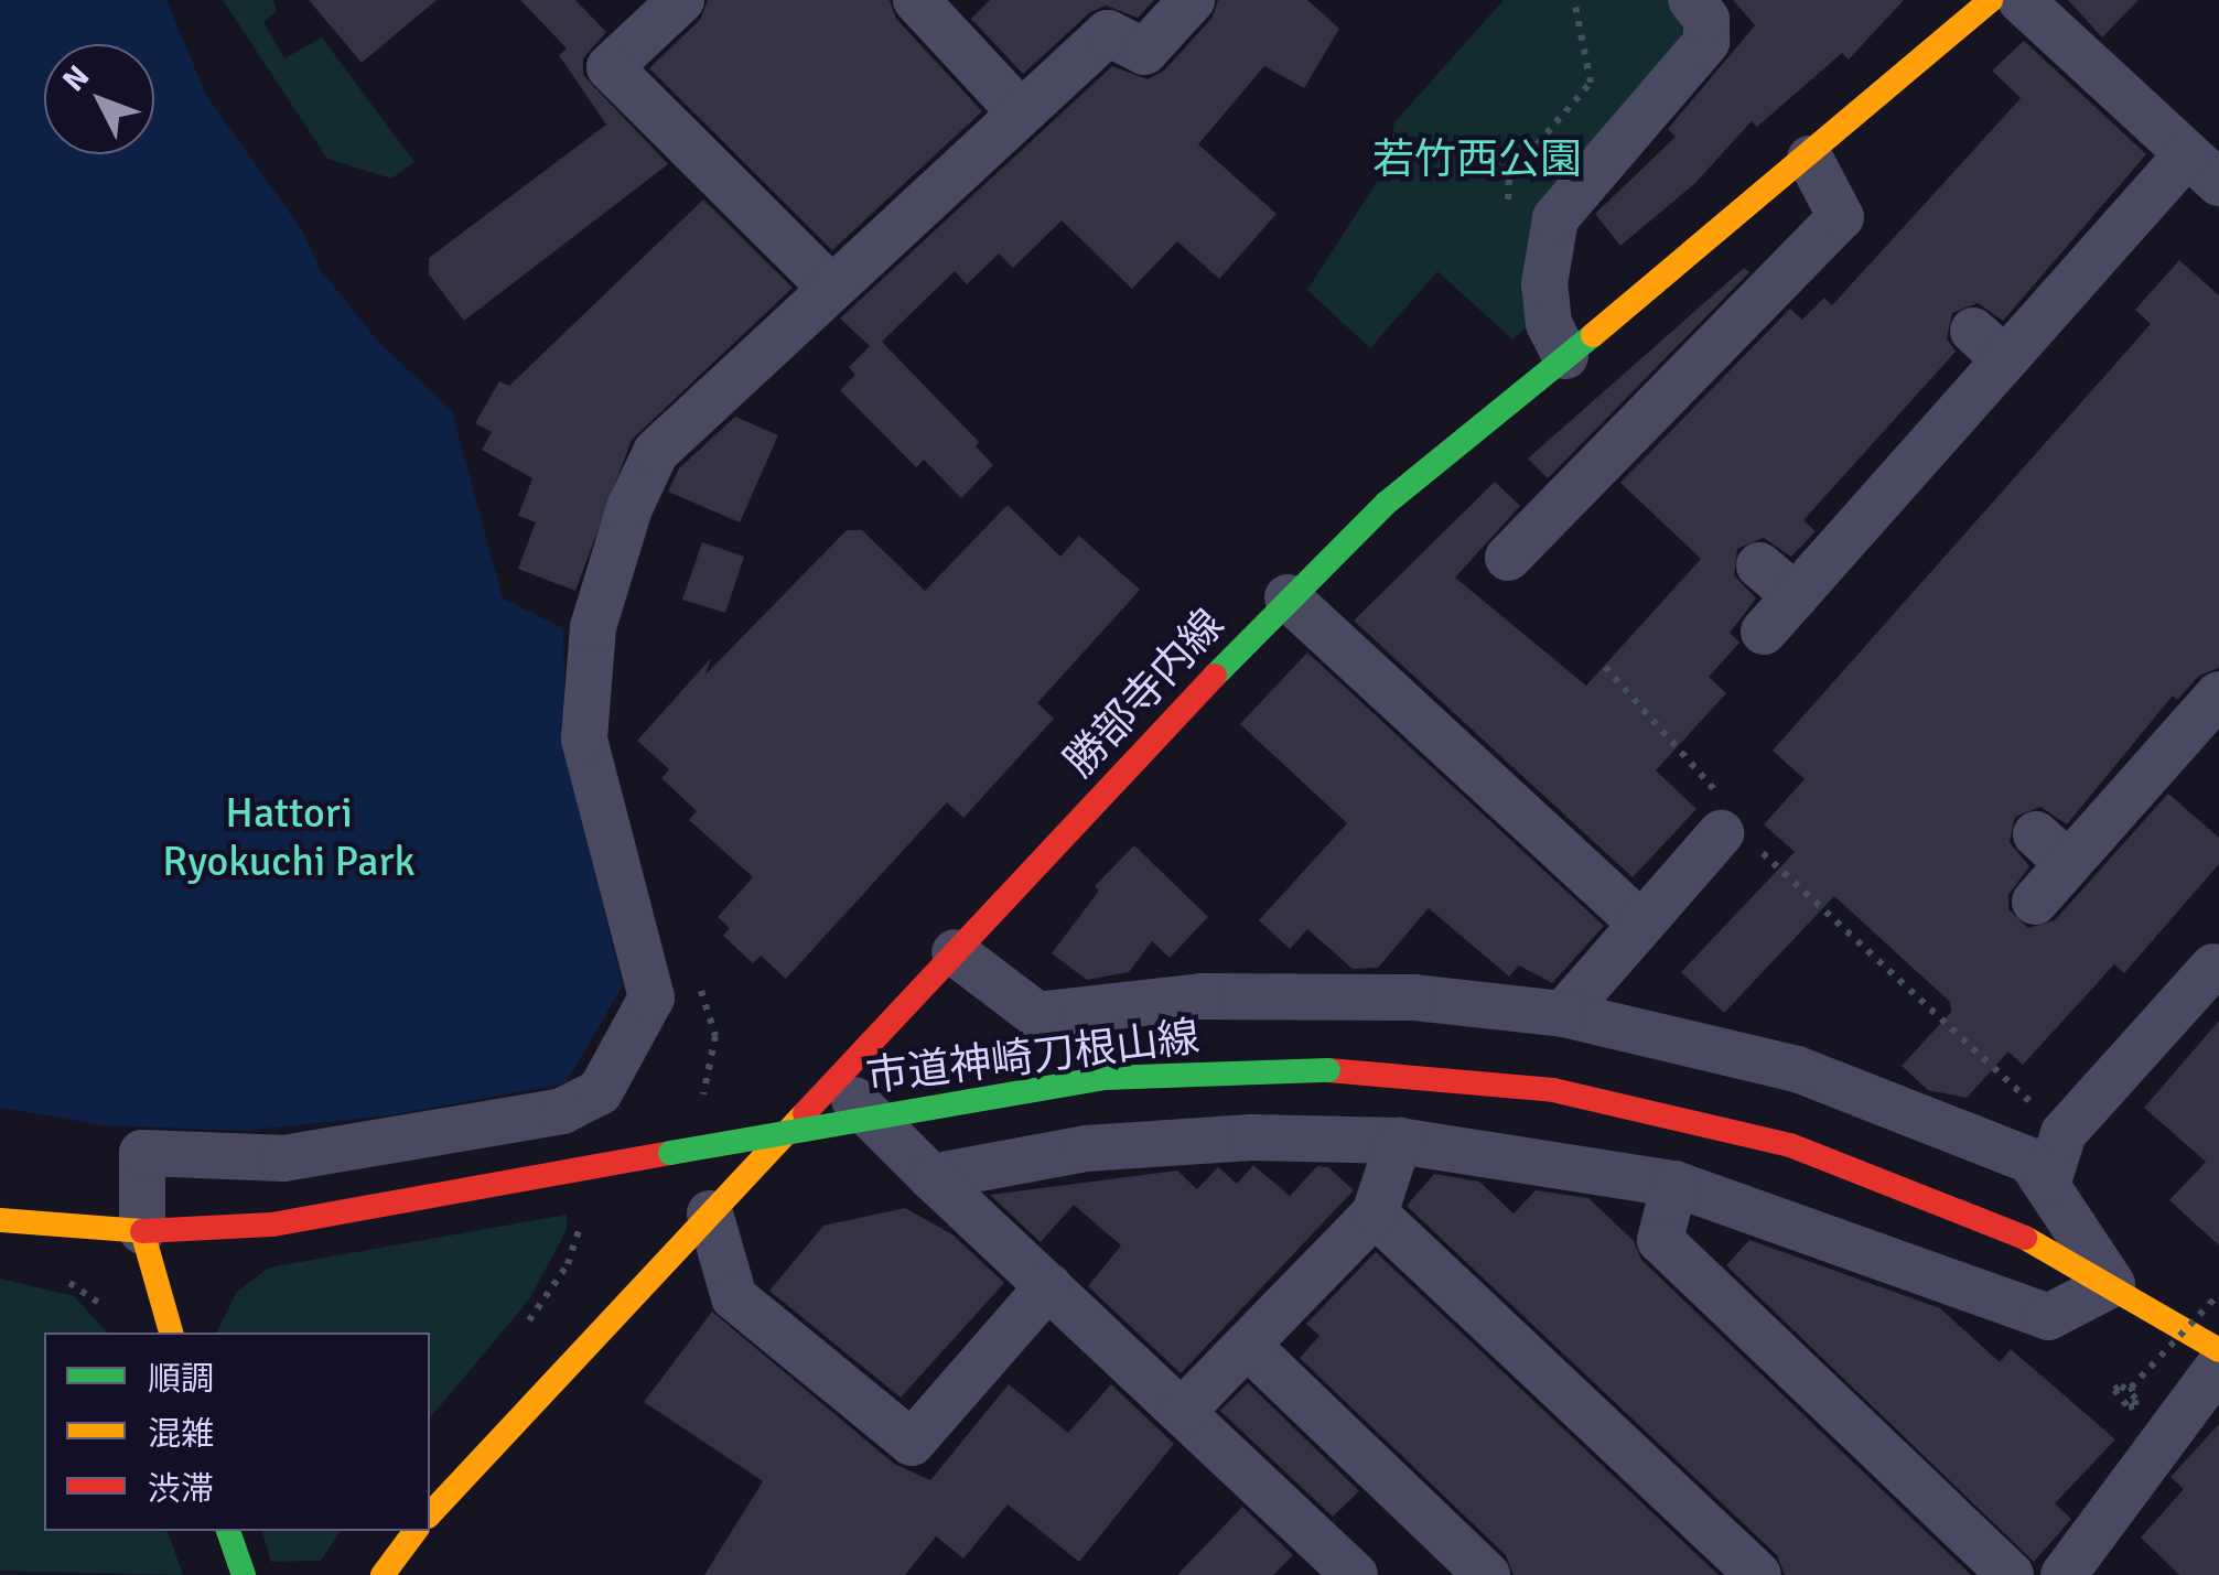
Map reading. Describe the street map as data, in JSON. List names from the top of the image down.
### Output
{
  "streets": {
    "street": ["勝部寺内線", "市道神崎刀根山線"]
  },
  "parks": ["若竹西公園", "Hattori Ryokuchi Park"],
  "legend": ["順調", "混雑", "渋滞"],
  "north": "top left"
}
